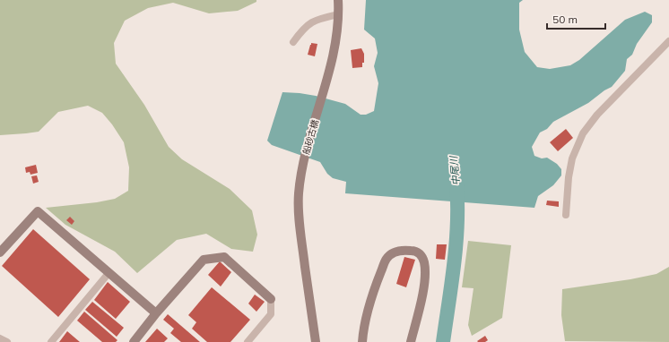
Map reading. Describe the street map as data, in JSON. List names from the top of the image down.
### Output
{
  "streets": {
    "street": ["船砂古橋"]
  },
  "water": ["中尾川"],
  "scale_bar": "50 m"
}
